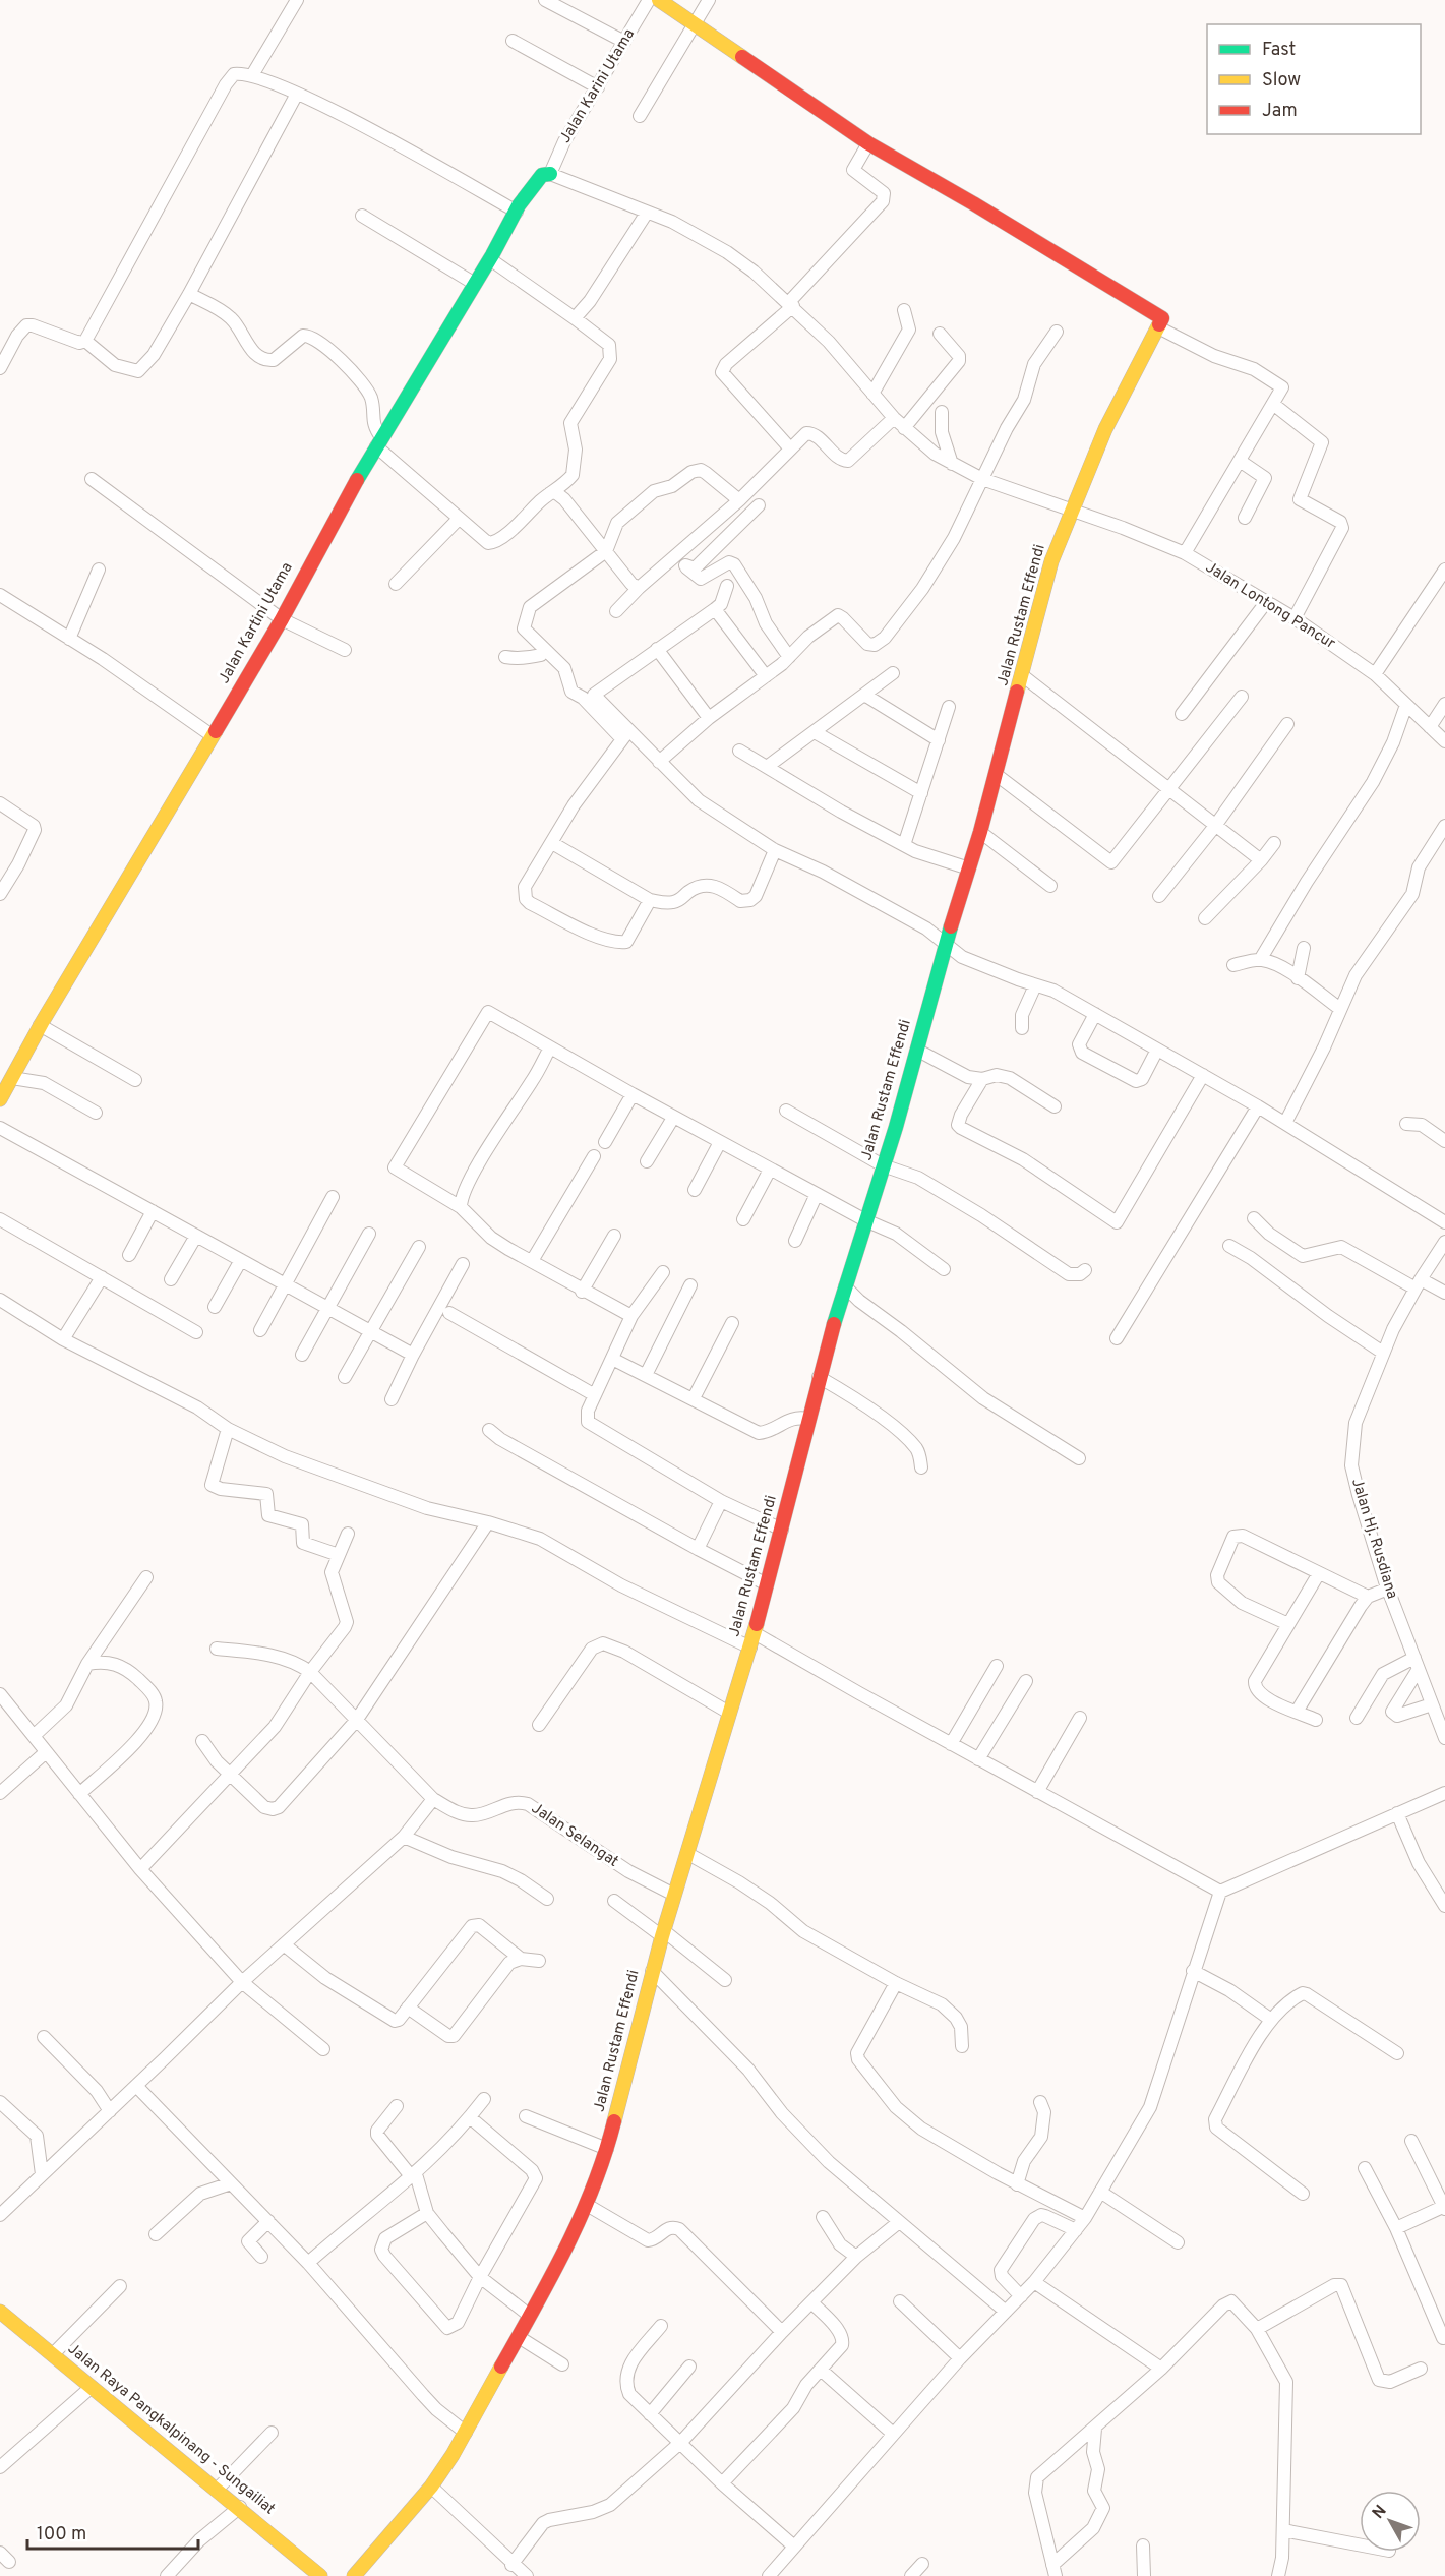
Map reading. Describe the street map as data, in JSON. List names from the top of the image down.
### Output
{
  "streets": {
    "main road": ["Jalan Rustam Effendi", "Jalan Kartini Utama", "Jalan Raya Pangkalpinang - Sungailiat"],
    "street": [
      "Jalan Karini Utama",
      "Jalan Lontong Pancur",
      "Jalan Hj. Rusdiana",
      "Jalan Selangat"
    ]
  },
  "crossings": [
    ["Jalan Karini Utama", "Jalan Lontong Pancur"],
    ["Jalan Karini Utama", "Jalan Kartini Utama"],
    ["Jalan Lontong Pancur", "Jalan Rustam Effendi"],
    ["Jalan Lontong Pancur", "Jalan Kartini Utama"],
    ["Jalan Rustam Effendi", "Jalan Selangat"]
  ],
  "legend": ["Fast", "Slow", "Jam"],
  "scale_bar": "100 m",
  "north": "top left"
}
